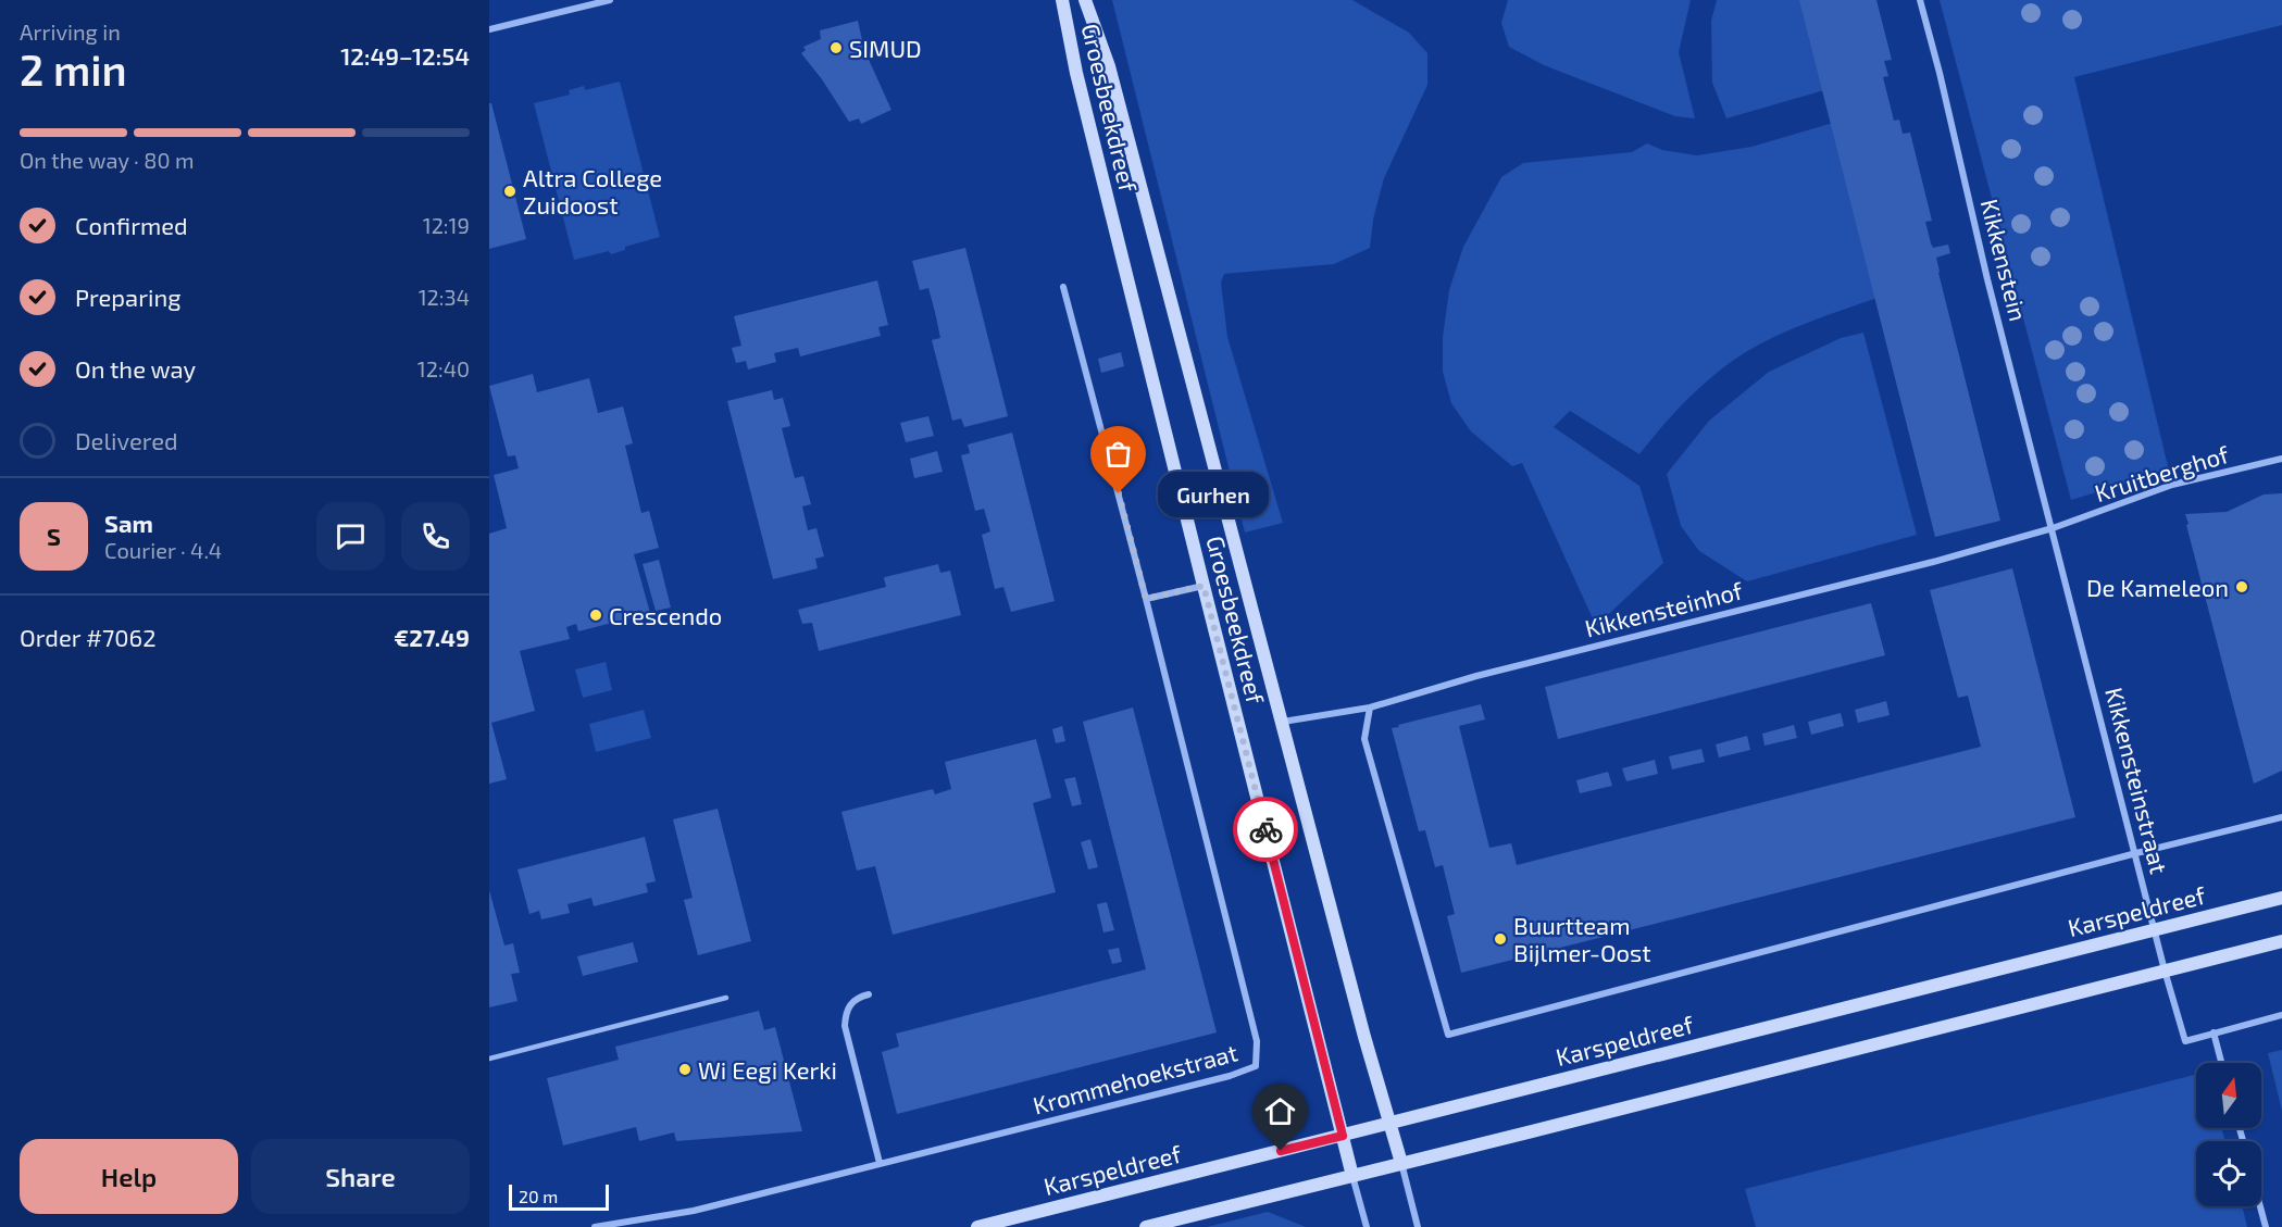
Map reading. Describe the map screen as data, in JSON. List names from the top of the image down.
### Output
{
  "streets": {
    "street": [
      "Groesbeekdreef",
      "Kikkenstein",
      "Kruitberghof",
      "Kikkensteinhof",
      "Kikkensteinstraat",
      "Karspeldreef",
      "Krommehoekstraat"
    ]
  },
  "crossings": [
    ["Groesbeekdreef", "Kikkensteinhof"],
    ["Groesbeekdreef", "Karspeldreef"],
    ["Kikkenstein", "Kruitberghof"],
    ["Kikkenstein", "Kikkensteinhof"],
    ["Kikkenstein", "Kikkensteinstraat"],
    ["Kruitberghof", "Kikkensteinhof"],
    ["Kruitberghof", "Kikkensteinstraat"],
    ["Kikkensteinhof", "Kikkensteinstraat"],
    ["Kikkensteinhof", "Karspeldreef"],
    ["Kikkensteinstraat", "Karspeldreef"]
  ],
  "places": [
    "SIMUD",
    "Altra College Zuidoost",
    "Gurhen",
    "De Kameleon",
    "Crescendo",
    "Buurtteam Bijlmer-Oost",
    "Wi Eegi Kerki"
  ],
  "scale_bar": "20 m",
  "north": "top",
  "page": {
    "heading": ["2 min", "Arriving in", "12:49–12:54"],
    "panel": [
      "Sam",
      "Courier · 4.4",
      "Order #7062",
      "€27.49"
    ],
    "bar": "On the way · 80 m",
    "list": [
      ["Confirmed", "12:19"],
      ["Preparing", "12:34"],
      ["On the way", "12:40"],
      "Delivered"
    ],
    "bubble": "Gurhen",
    "round": "S",
    "buttons": ["Help", "Share"],
    "scale": "20 m"
  }
}
